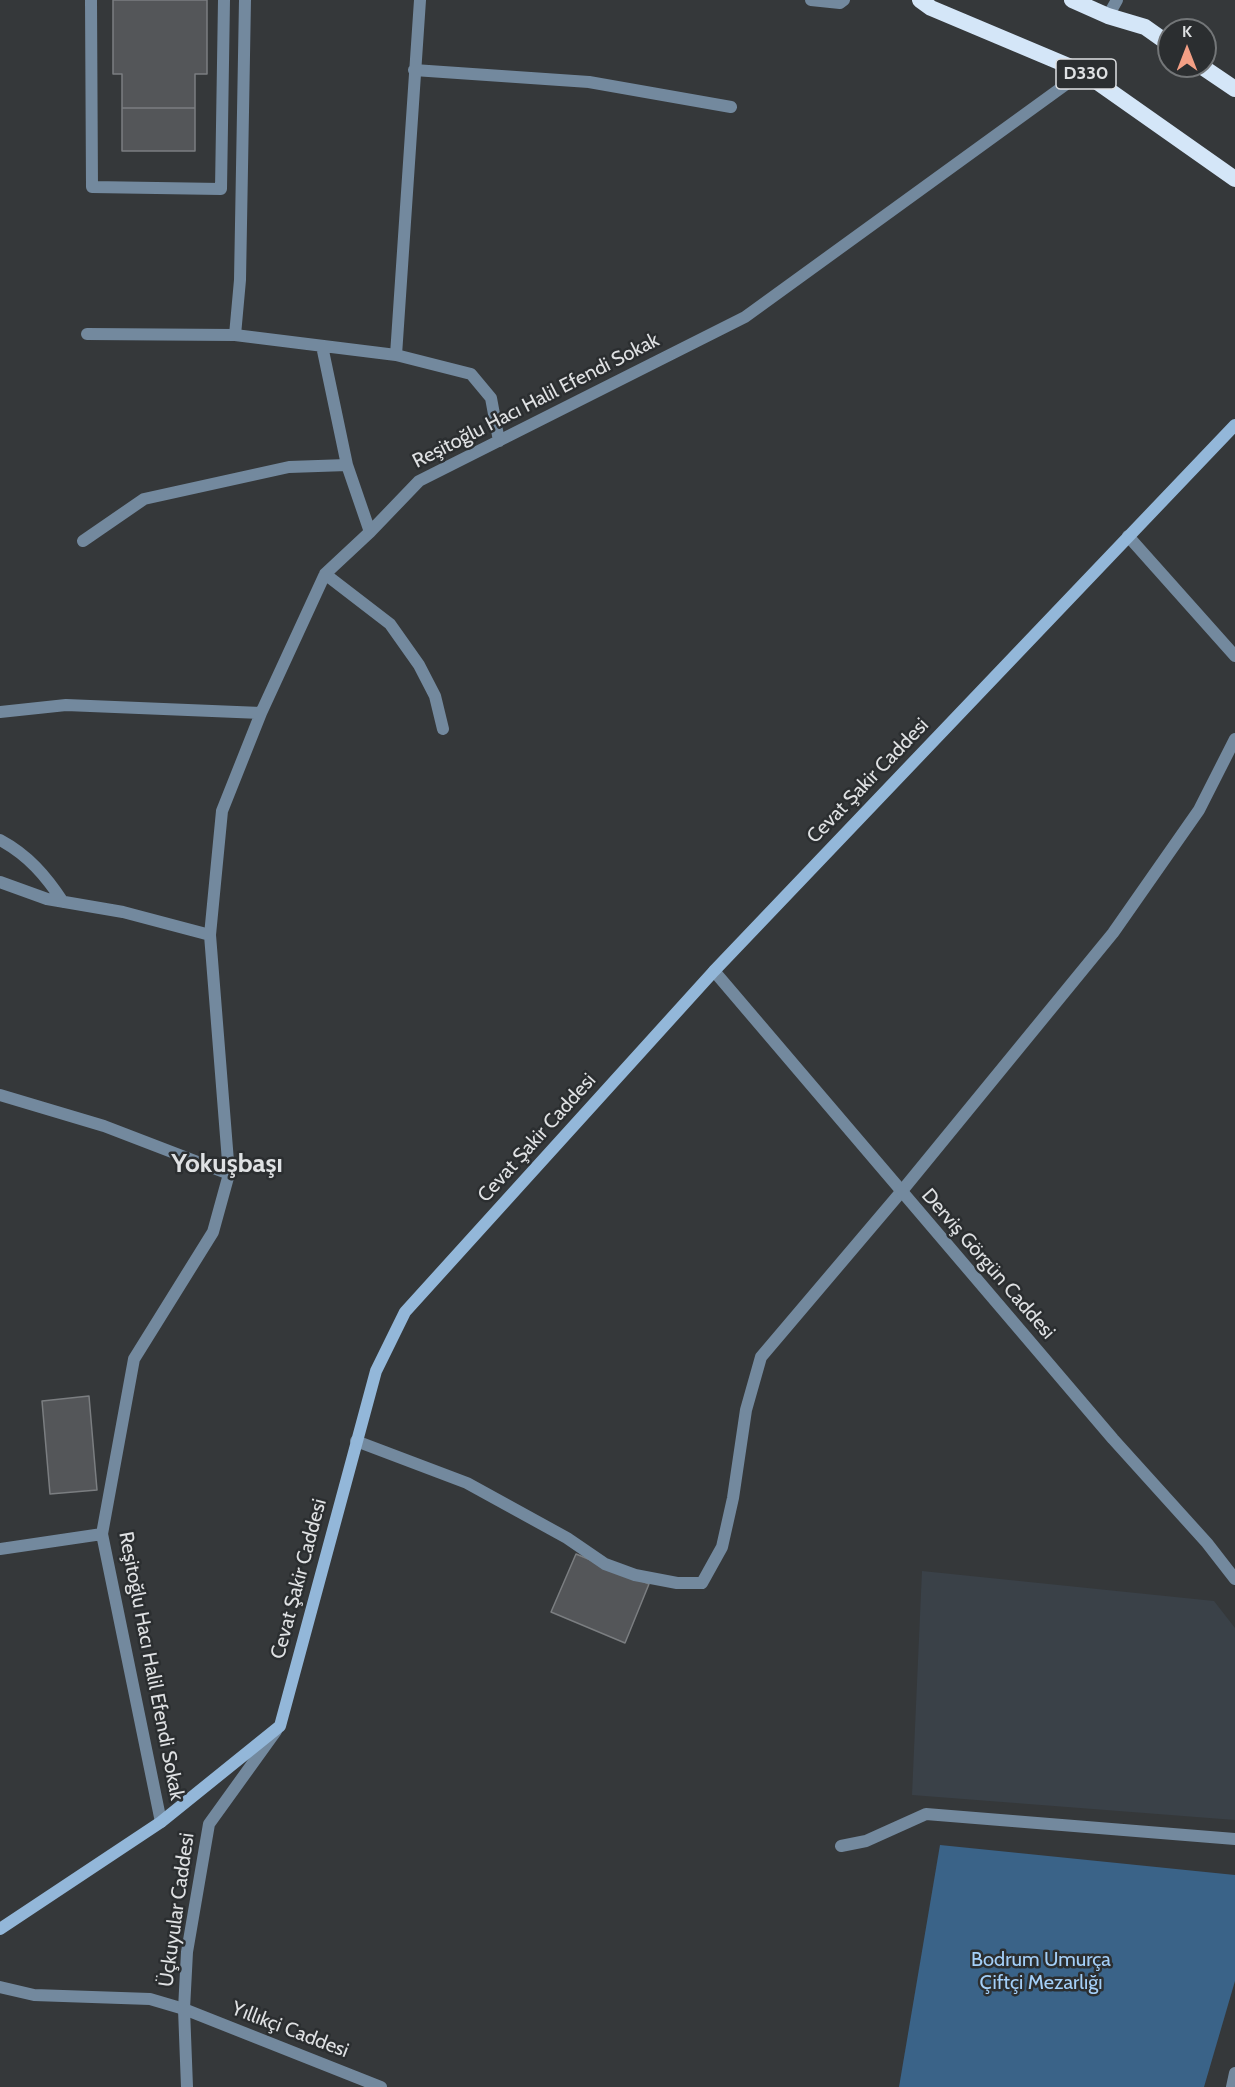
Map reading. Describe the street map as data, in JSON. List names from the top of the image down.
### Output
{
  "streets": {
    "highway": ["D330"],
    "main road": ["Cevat Şakir Caddesi"],
    "street": [
      "Reşitoğlu Hacı Halil Efendi Sokak",
      "Derviş Görgün Caddesi",
      "Üçkuyular Caddesi",
      "Yıllıkçi Caddesi"
    ]
  },
  "crossings": [
    ["D330", "Reşitoğlu Hacı Halil Efendi Sokak"],
    ["Cevat Şakir Caddesi", "Derviş Görgün Caddesi"],
    ["Cevat Şakir Caddesi", "Üçkuyular Caddesi"],
    ["Üçkuyular Caddesi", "Yıllıkçi Caddesi"]
  ],
  "districts": ["Yokuşbaşı"],
  "parks": ["Bodrum Umurça Çiftçi Mezarlığı"],
  "north": "top"
}
